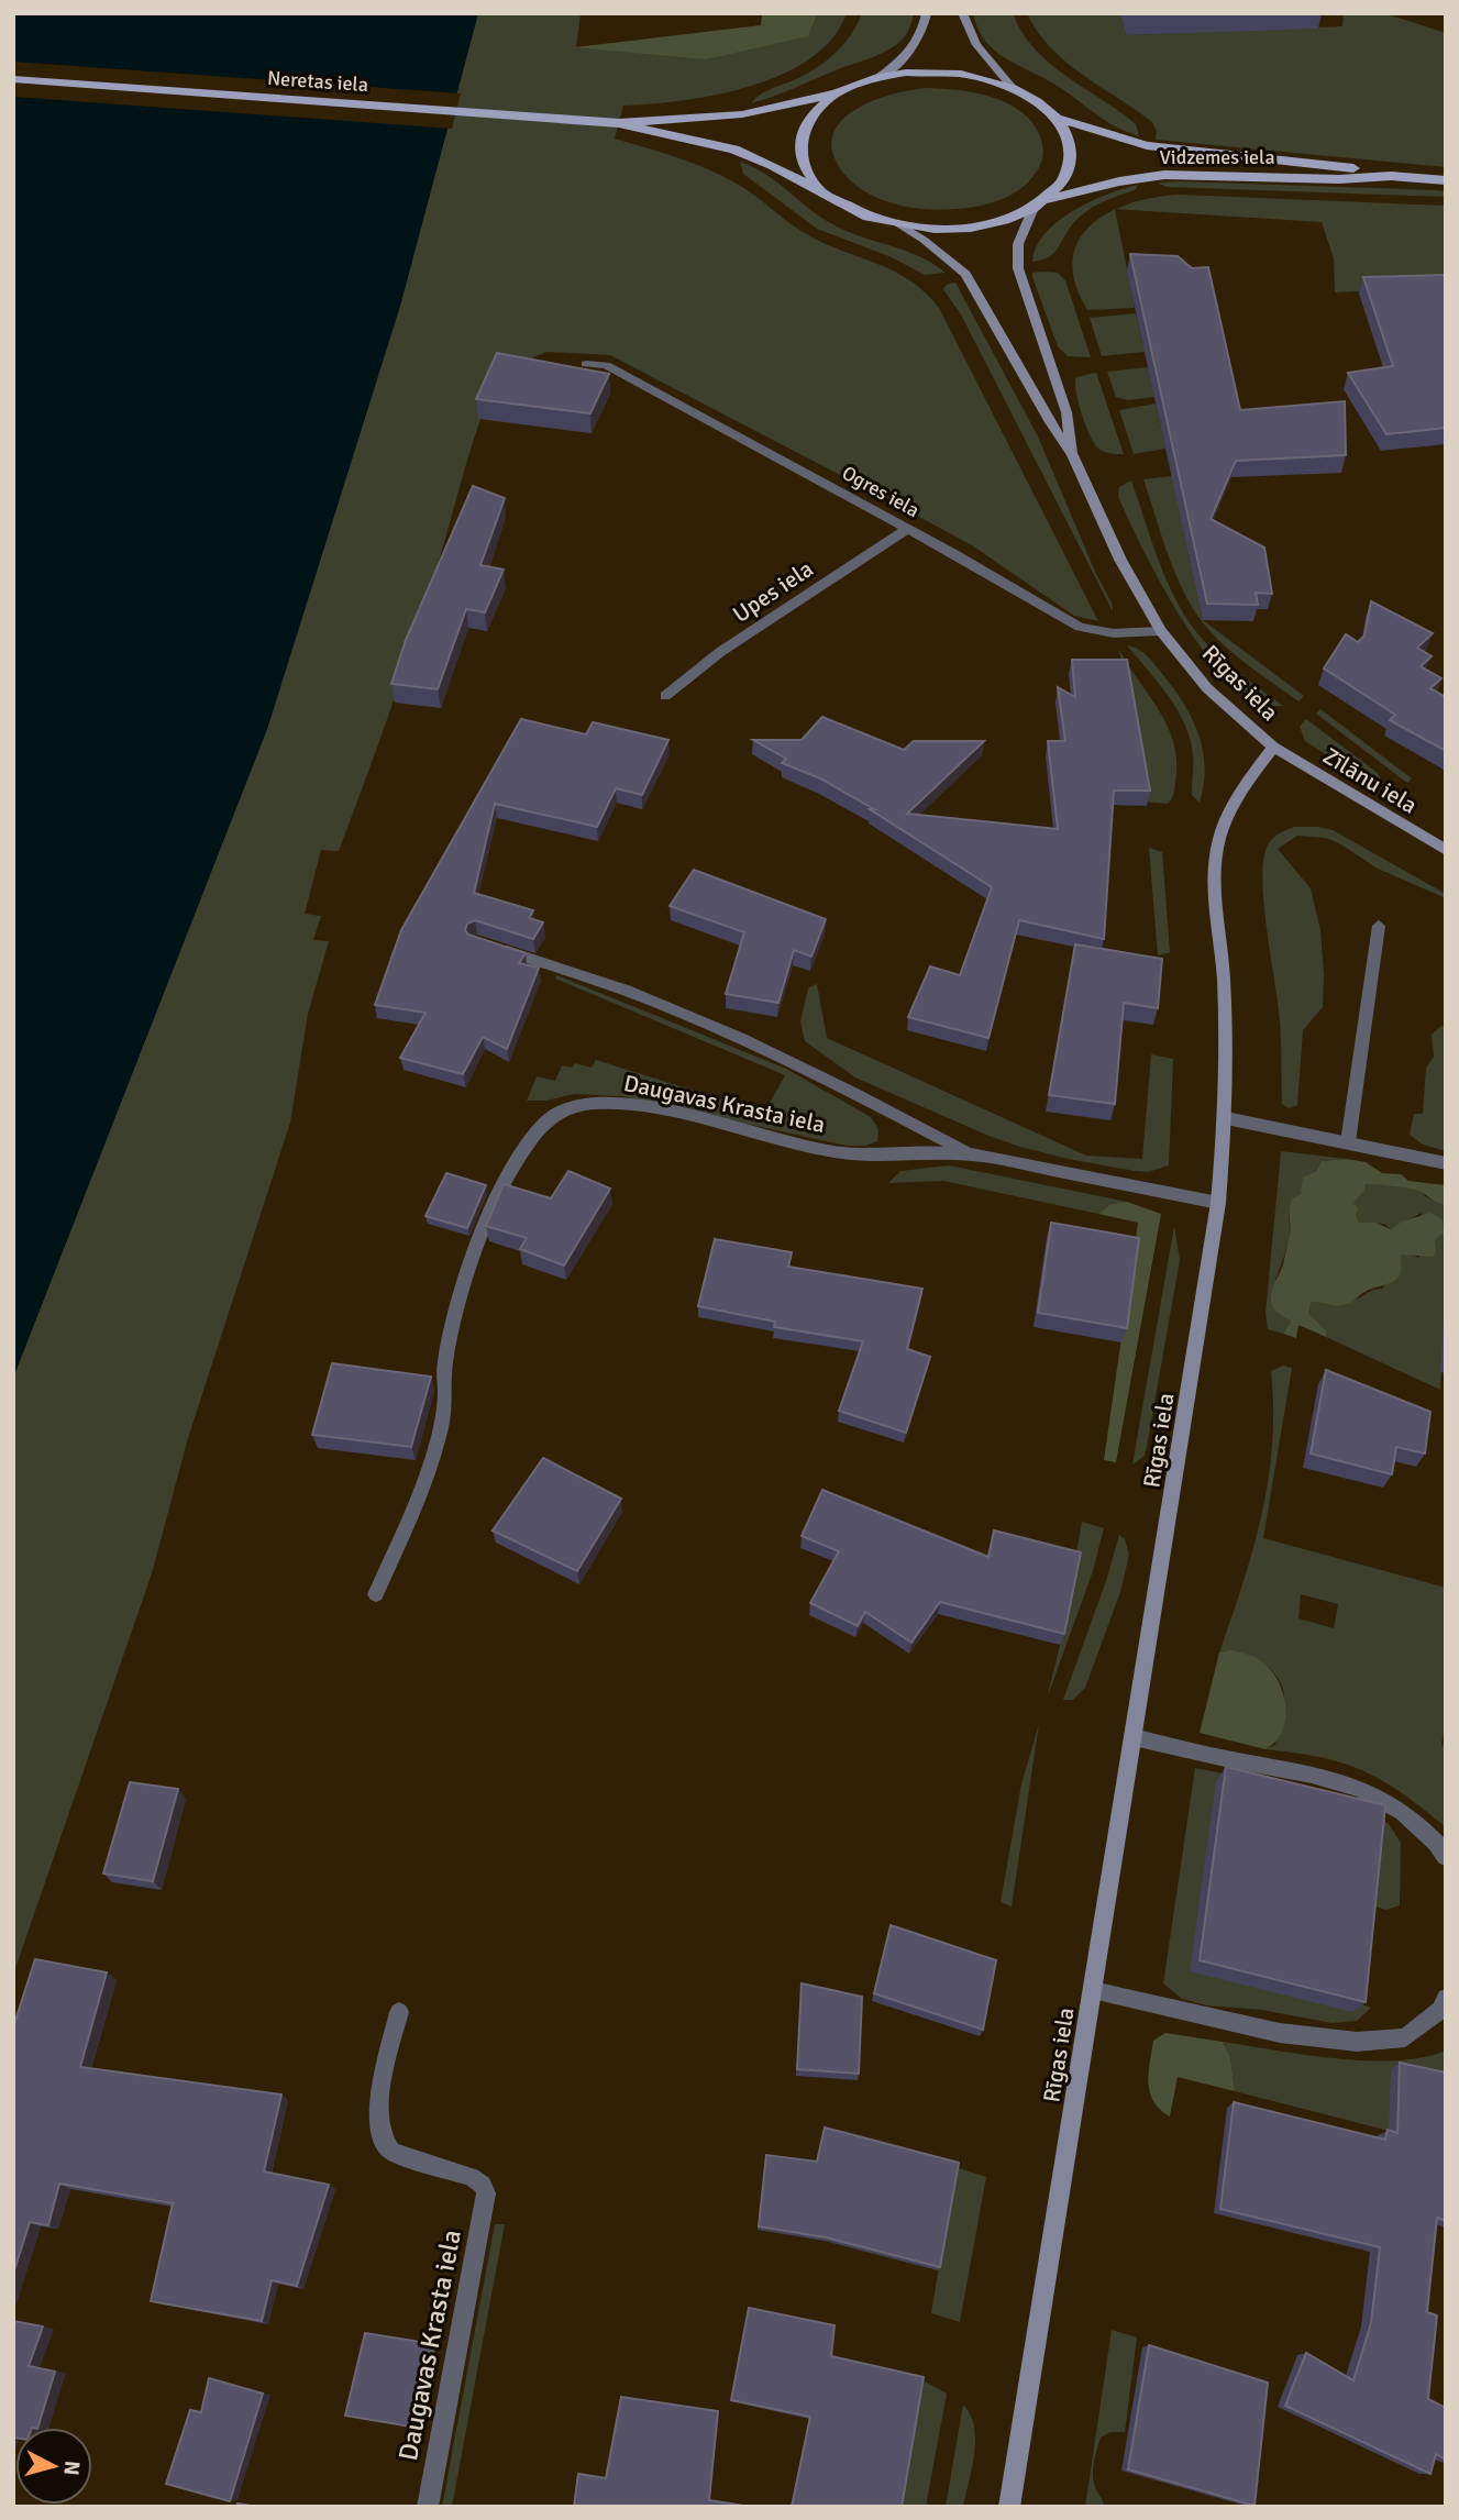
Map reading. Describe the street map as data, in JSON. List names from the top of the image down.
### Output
{
  "streets": {
    "main road": [
      "Neretas iela",
      "Vidzemes iela",
      "Rīgas iela",
      "Zīlānu iela"
    ],
    "street": ["Ogres iela", "Upes iela", "Daugavas Krasta iela"]
  },
  "crossings": [
    ["Vidzemes iela", "Rīgas iela"],
    ["Ogres iela", "Upes iela"],
    ["Ogres iela", "Rīgas iela"],
    ["Rīgas iela", "Zīlānu iela"],
    ["Rīgas iela", "Daugavas Krasta iela"]
  ],
  "north": "right"
}
